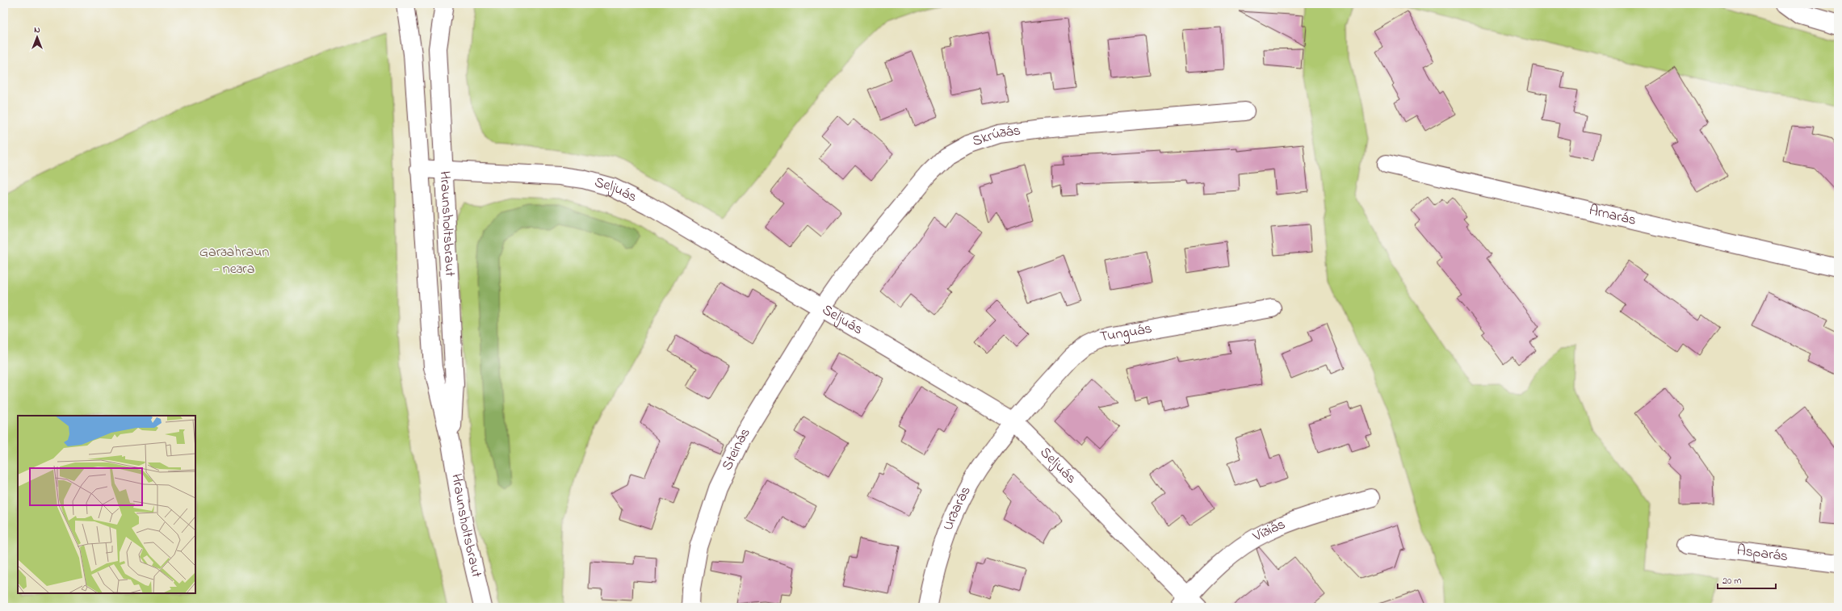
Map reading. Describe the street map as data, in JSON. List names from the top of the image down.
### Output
{
  "streets": {
    "street": [
      "Skrúðás",
      "Seljuás",
      "Arnarás",
      "Hraunsholtsbraut",
      "Tunguás",
      "Steinás",
      "Urðarás",
      "Víðiás",
      "Asparás"
    ]
  },
  "crossings": [
    ["Skrúðás", "Seljuás"],
    ["Skrúðás", "Steinás"],
    ["Seljuás", "Hraunsholtsbraut"],
    ["Seljuás", "Tunguás"],
    ["Seljuás", "Steinás"],
    ["Seljuás", "Urðarás"],
    ["Seljuás", "Víðiás"],
    ["Tunguás", "Urðarás"]
  ],
  "parks": ["Garðahraun - neðra"],
  "scale_bar": "20 m",
  "north": "top"
}
